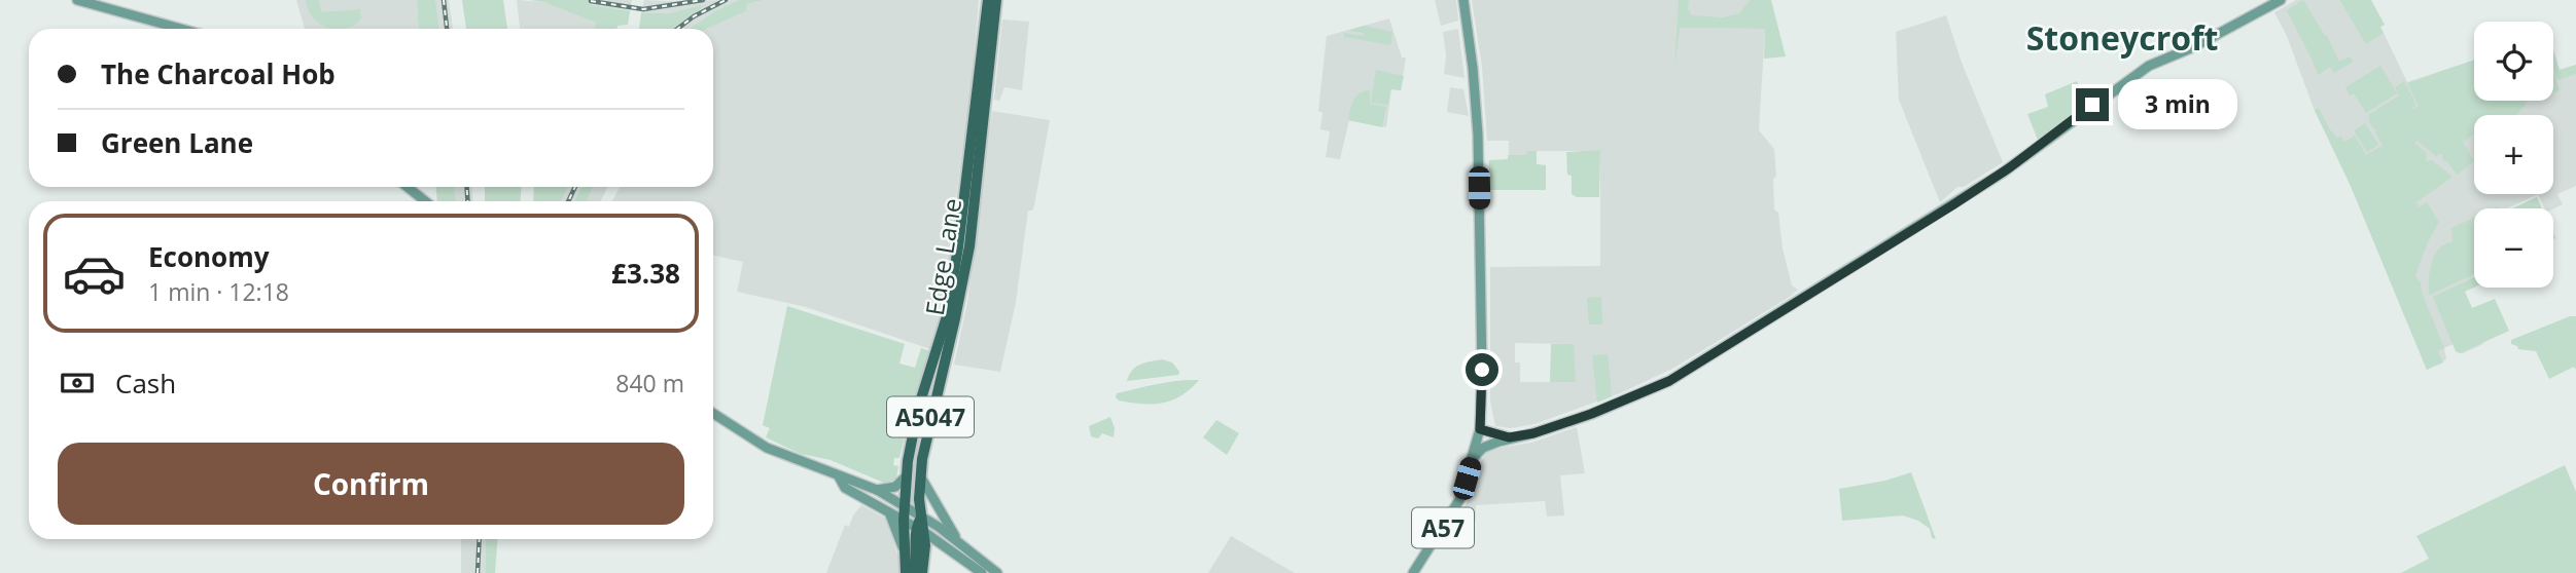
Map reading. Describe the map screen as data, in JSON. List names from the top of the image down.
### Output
{
  "streets": {
    "highway": ["Edge Lane", "A5047"],
    "main road": ["A57"]
  },
  "districts": ["Stoneycroft"],
  "page": {
    "map_buttons": ["+", "−"],
    "banner": ["The Charcoal Hob", "Green Lane"],
    "bubble": "3 min",
    "list": [
      {
        "name": "Economy",
        "note": "1 min · 12:18",
        "value": "£3.38"
      }
    ],
    "pay": ["Cash", "840 m"],
    "buttons": "Confirm"
  }
}
